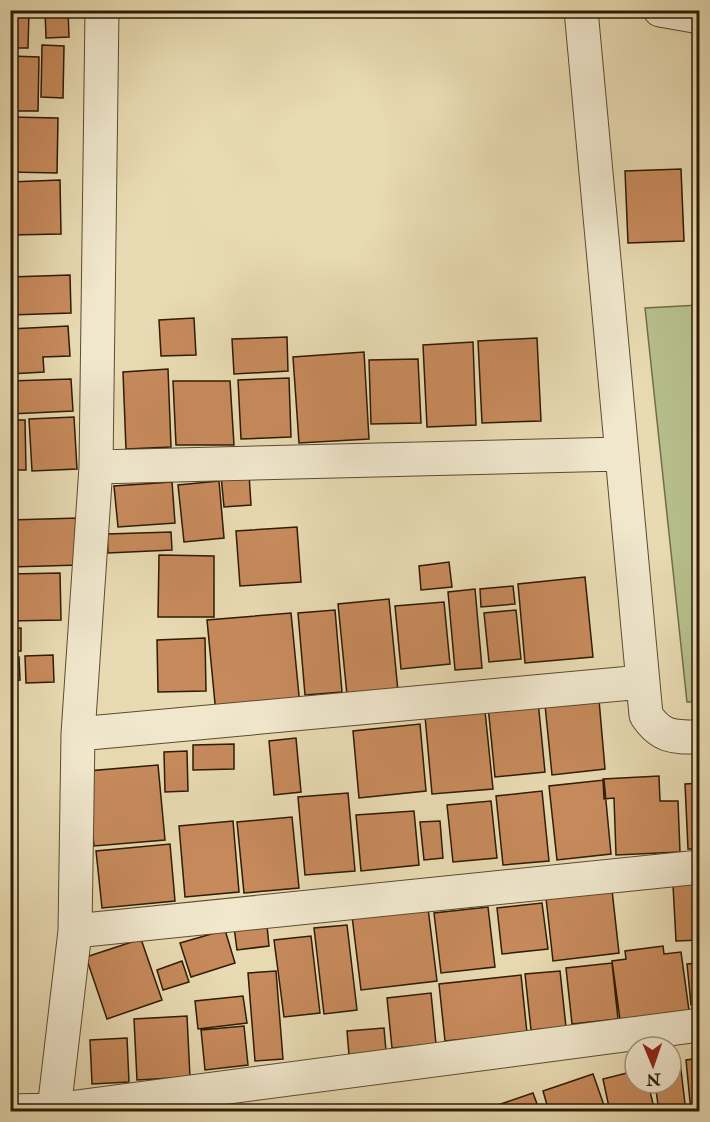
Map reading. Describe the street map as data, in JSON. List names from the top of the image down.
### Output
{
  "north": "bottom"
}
